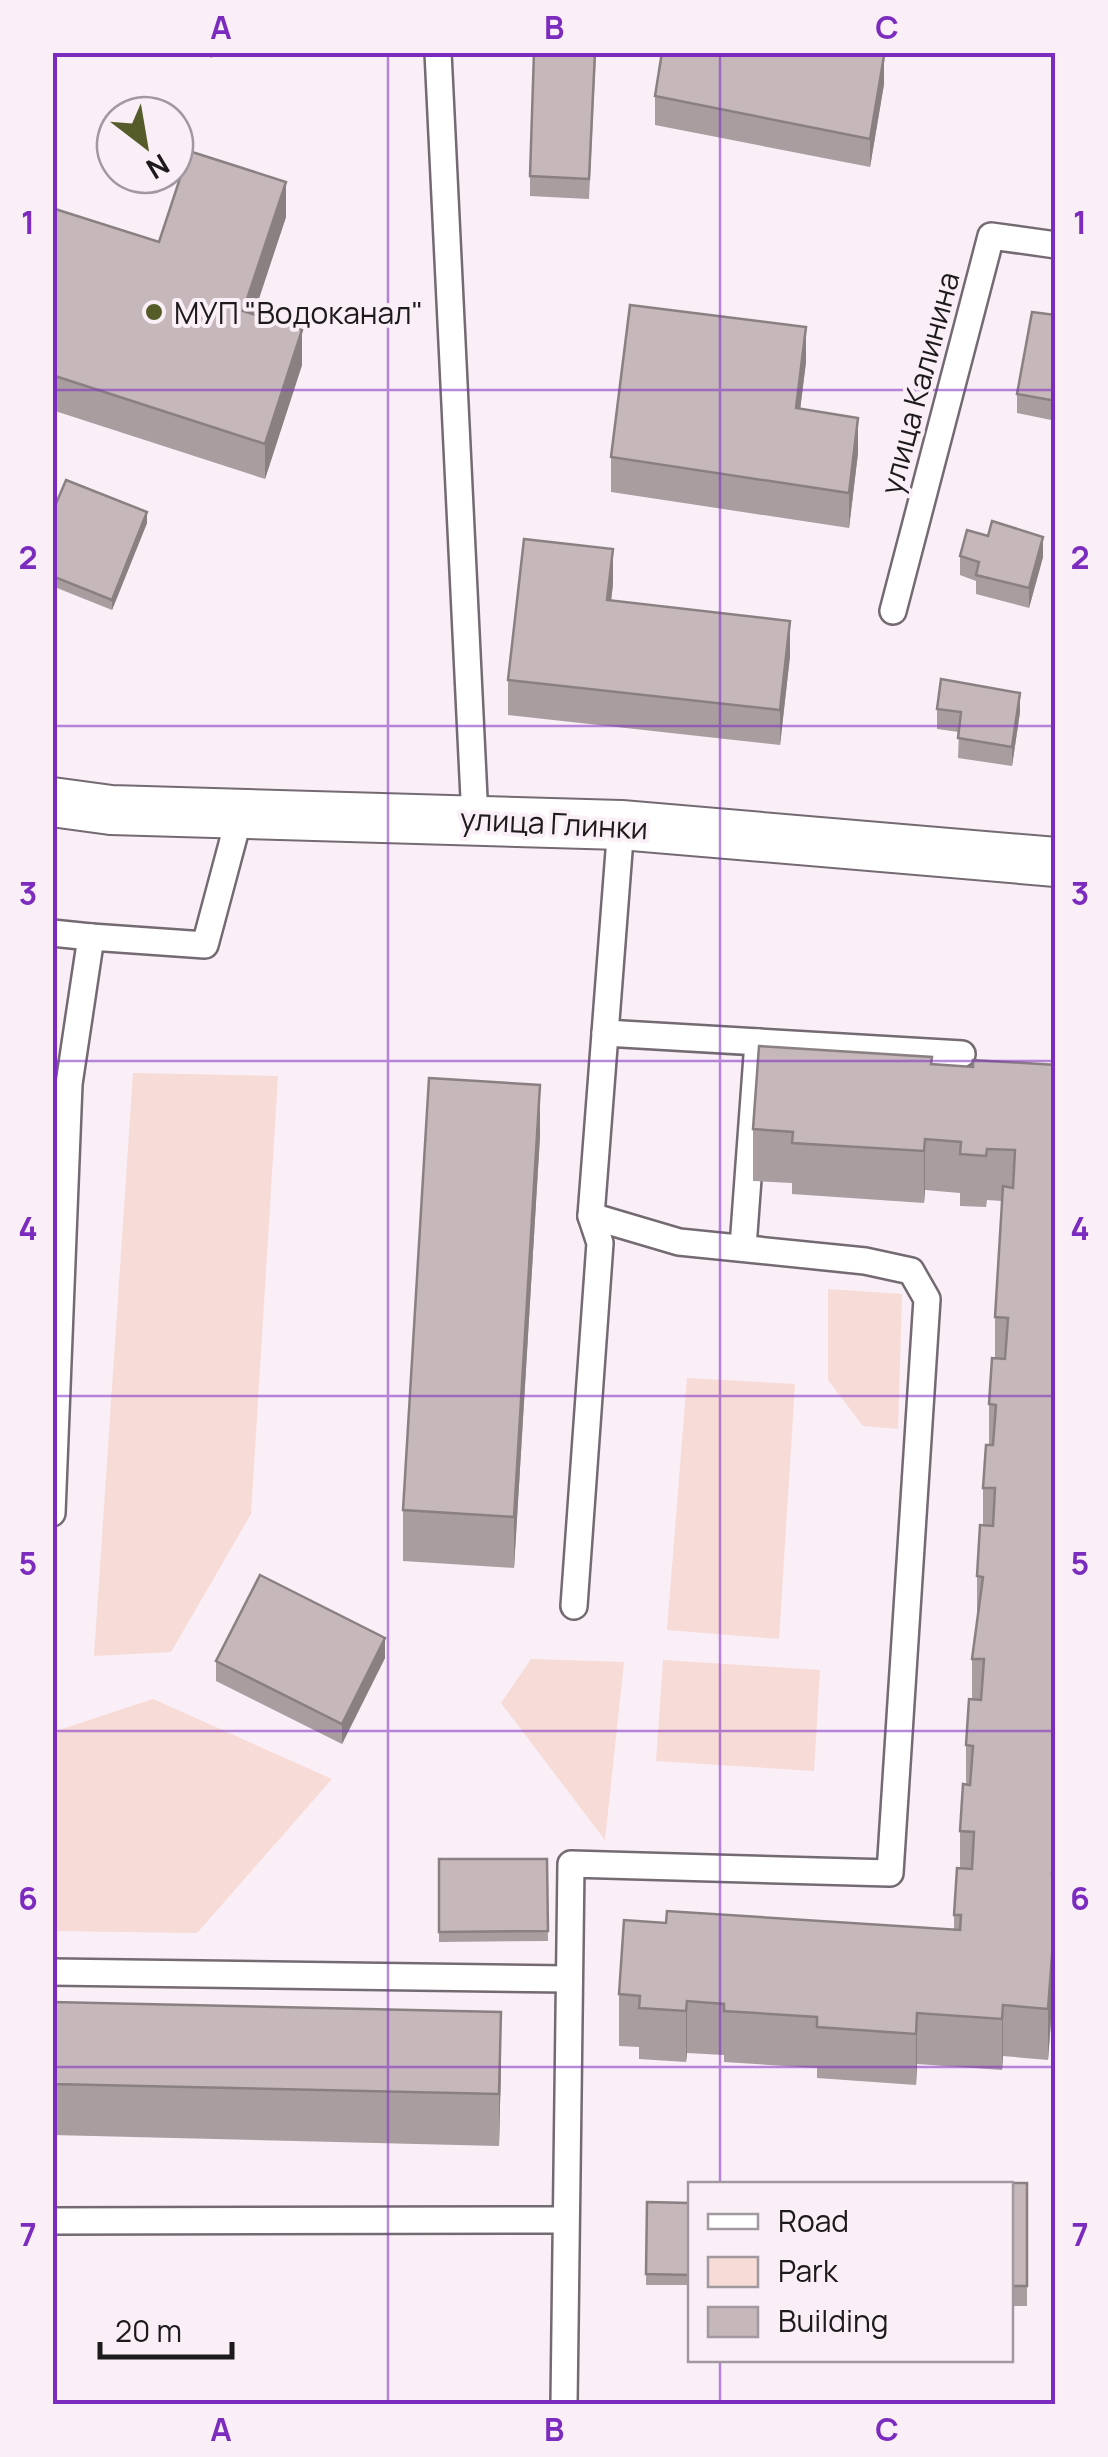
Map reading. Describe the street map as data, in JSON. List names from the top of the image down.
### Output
{
  "streets": {
    "street": ["улица Глинки"],
    "lane": ["улица Калинина"]
  },
  "places": ["МУП \"Водоканал\""],
  "legend": ["Road", "Park", "Building"],
  "scale_bar": "20 m",
  "north": "bottom right",
  "grid": {
    "columns": ["A", "B", "C"],
    "rows": [
      "1",
      "2",
      "3",
      "4",
      "5",
      "6",
      "7"
    ]
  }
}
